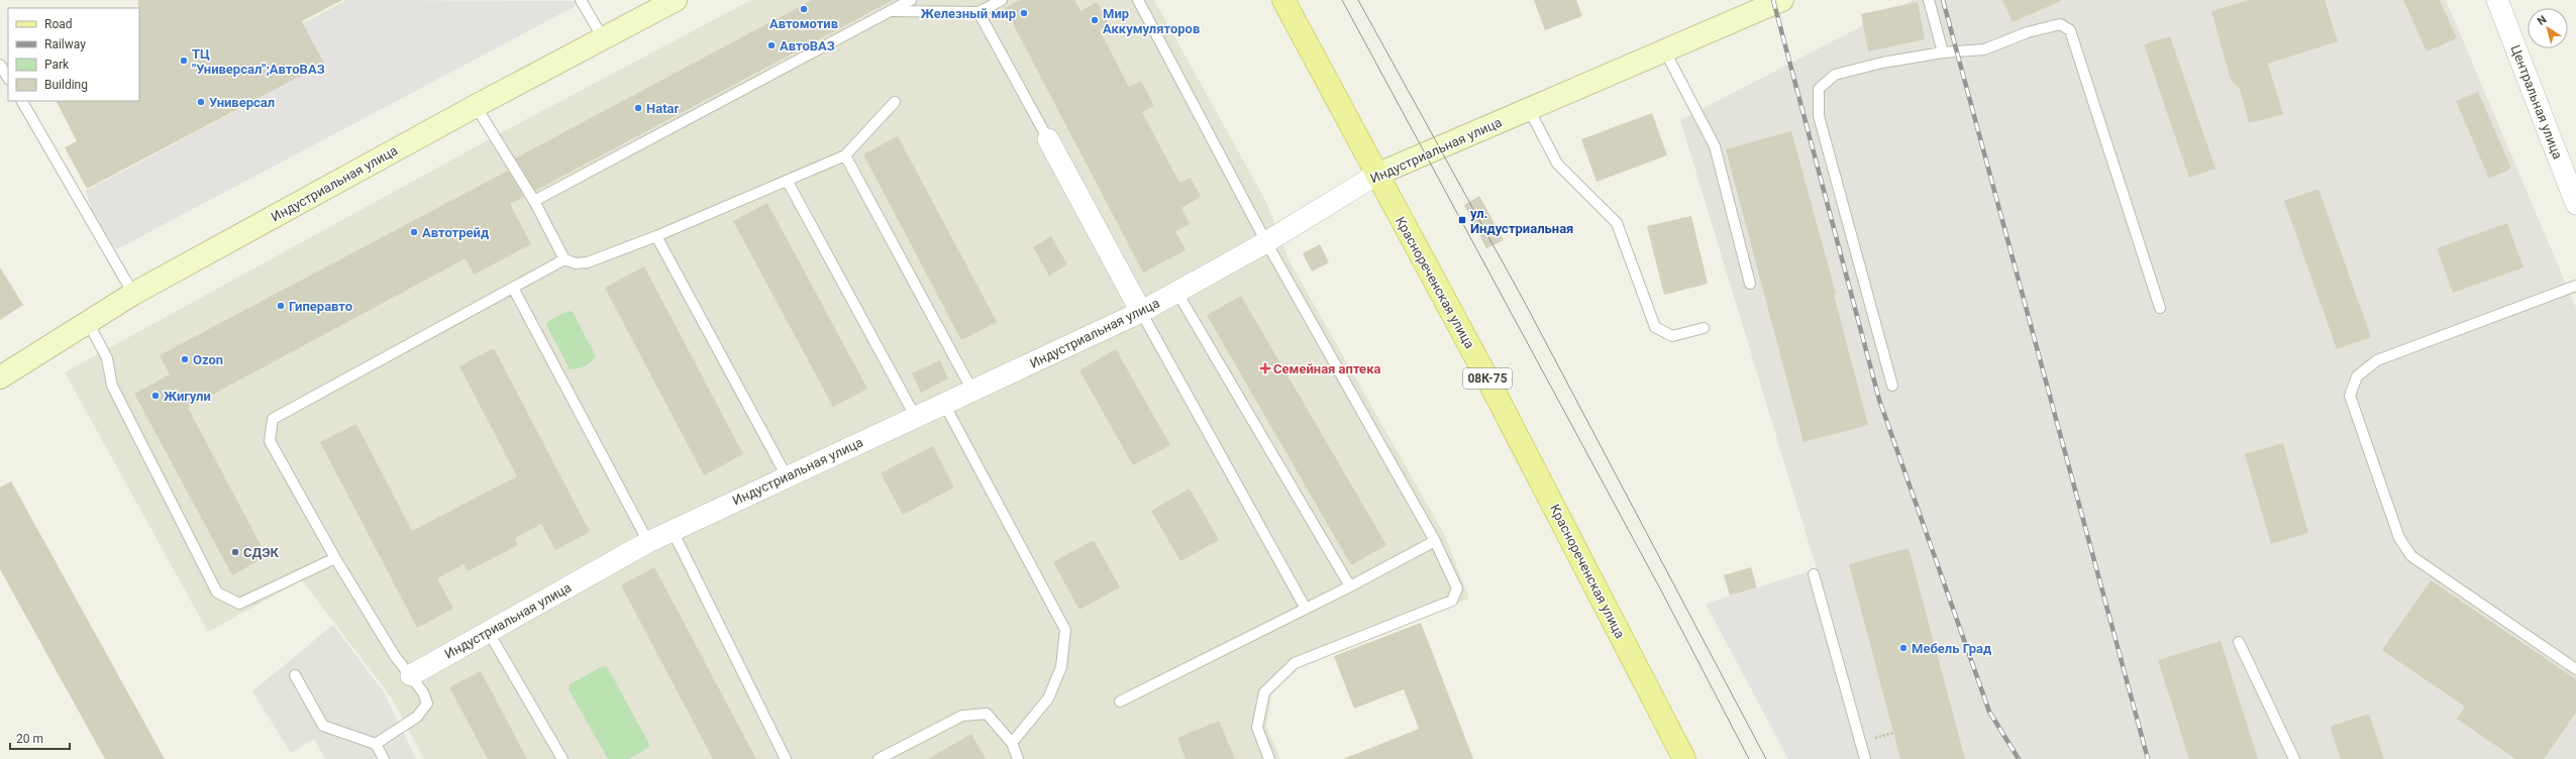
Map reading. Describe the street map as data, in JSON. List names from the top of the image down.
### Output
{
  "streets": {
    "main road": ["Индустриальная улица", "Краснореченская улица", "08К-75"],
    "street": ["Центральная улица"]
  },
  "crossings": [
    ["Индустриальная улица", "Краснореченская улица"]
  ],
  "places": {
    "other": [
      "Автомотив",
      "Железный мир",
      "Мир Аккумуляторов",
      "АвтоВАЗ",
      "ТЦ \"Универсал\";АвтоВАЗ",
      "Универсал",
      "Hatar",
      "Автотрейд",
      "Гиперавто",
      "Ozon",
      "Жигули",
      "СДЭК",
      "Мебель Град"
    ],
    "transit": ["ул. Индустриальная"],
    "health": ["Семейная аптека"]
  },
  "legend": [
    "Road",
    "Railway",
    "Park",
    "Building"
  ],
  "scale_bar": "20 m",
  "north": "top left"
}
